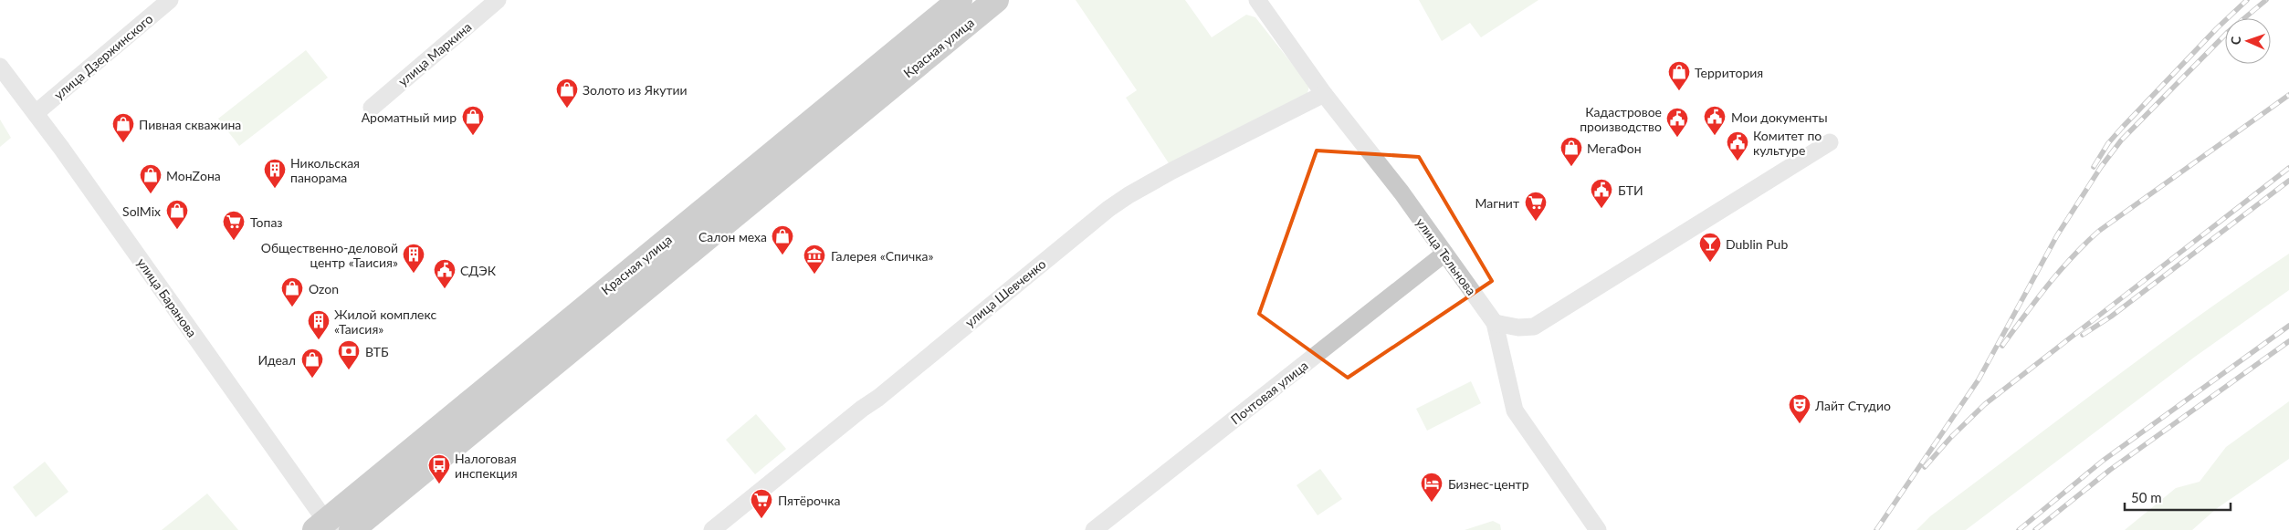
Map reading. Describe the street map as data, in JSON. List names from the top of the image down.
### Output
{
  "streets": {
    "highway": ["Красная улица"],
    "street": [
      "улица Маркина",
      "улица Дзержинского",
      "улица Тельнова",
      "улица Шевченко",
      "улица Баранова",
      "Почтовая улица"
    ]
  },
  "crossings": [
    ["Красная улица", "улица Баранова"],
    ["улица Дзержинского", "улица Баранова"],
    ["улица Тельнова", "улица Шевченко"],
    ["улица Тельнова", "Почтовая улица"]
  ],
  "places": {
    "shop": [
      "Территория",
      "Золото из Якутии",
      "Ароматный мир",
      "Пивная скважина",
      "МегаФон",
      "МонZона",
      "SolMix",
      "Салон меха",
      "Ozon",
      "Идеал"
    ],
    "public building": [
      "Мои документы",
      "Кадастровое производство",
      "Комитет по культуре",
      "БТИ",
      "СДЭК"
    ],
    "building": ["Никольская панорама", "Общественно-деловой центр «Таисия»", "Жилой комплекс «Таисия»"],
    "supermarket": ["Магнит", "Топаз", "Пятёрочка"],
    "bar": ["Dublin Pub"],
    "museum": ["Галерея «Спичка»"],
    "bank": ["ВТБ"],
    "theatre": ["Лайт Студио"],
    "bus stop": ["Налоговая инспекция"],
    "hotel": ["Бизнес-центр"]
  },
  "scale_bar": "50 m",
  "north": "left"
}
